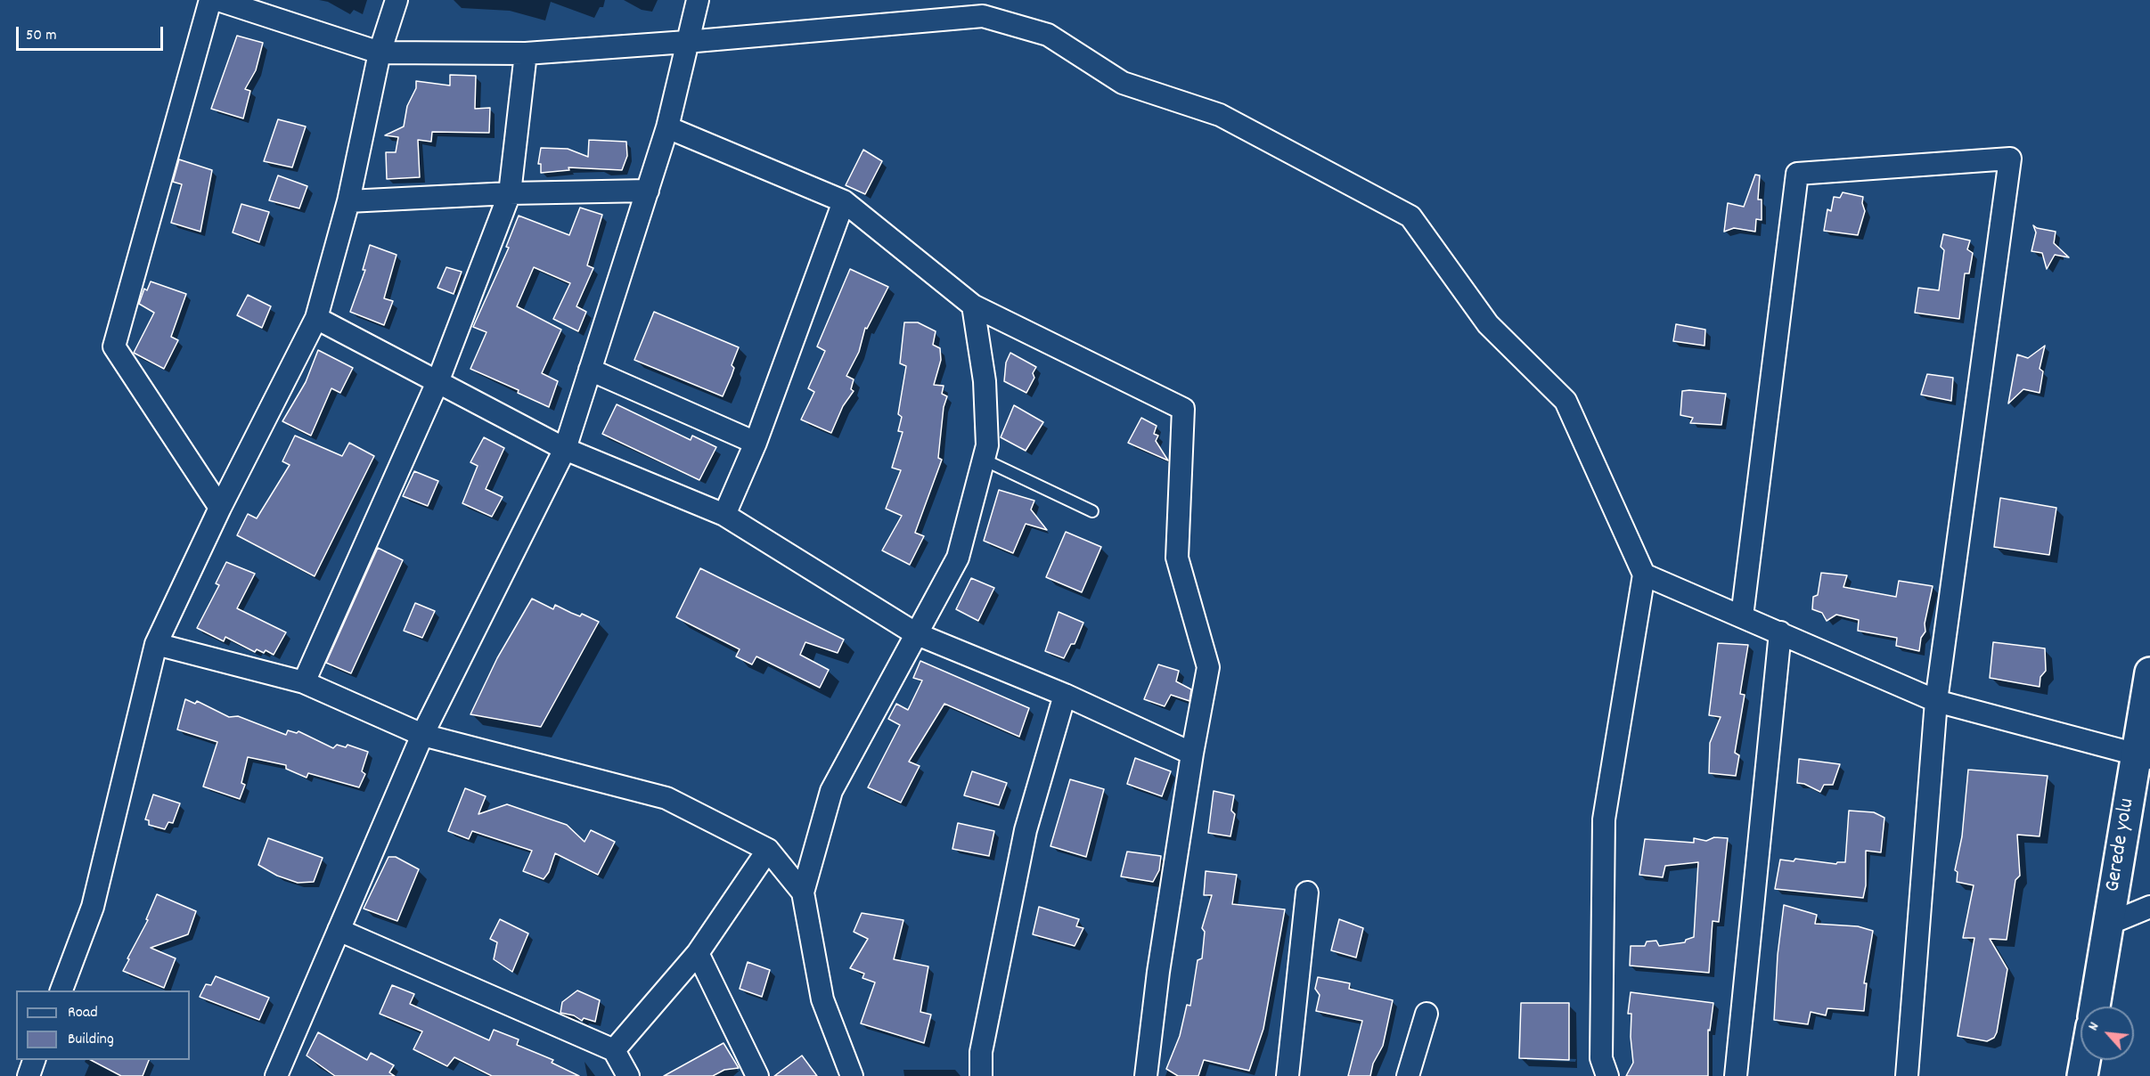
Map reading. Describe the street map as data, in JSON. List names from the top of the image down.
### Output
{
  "streets": {
    "main road": ["Gerede yolu"]
  },
  "legend": ["Road", "Building"],
  "scale_bar": "50 m",
  "north": "top left"
}
